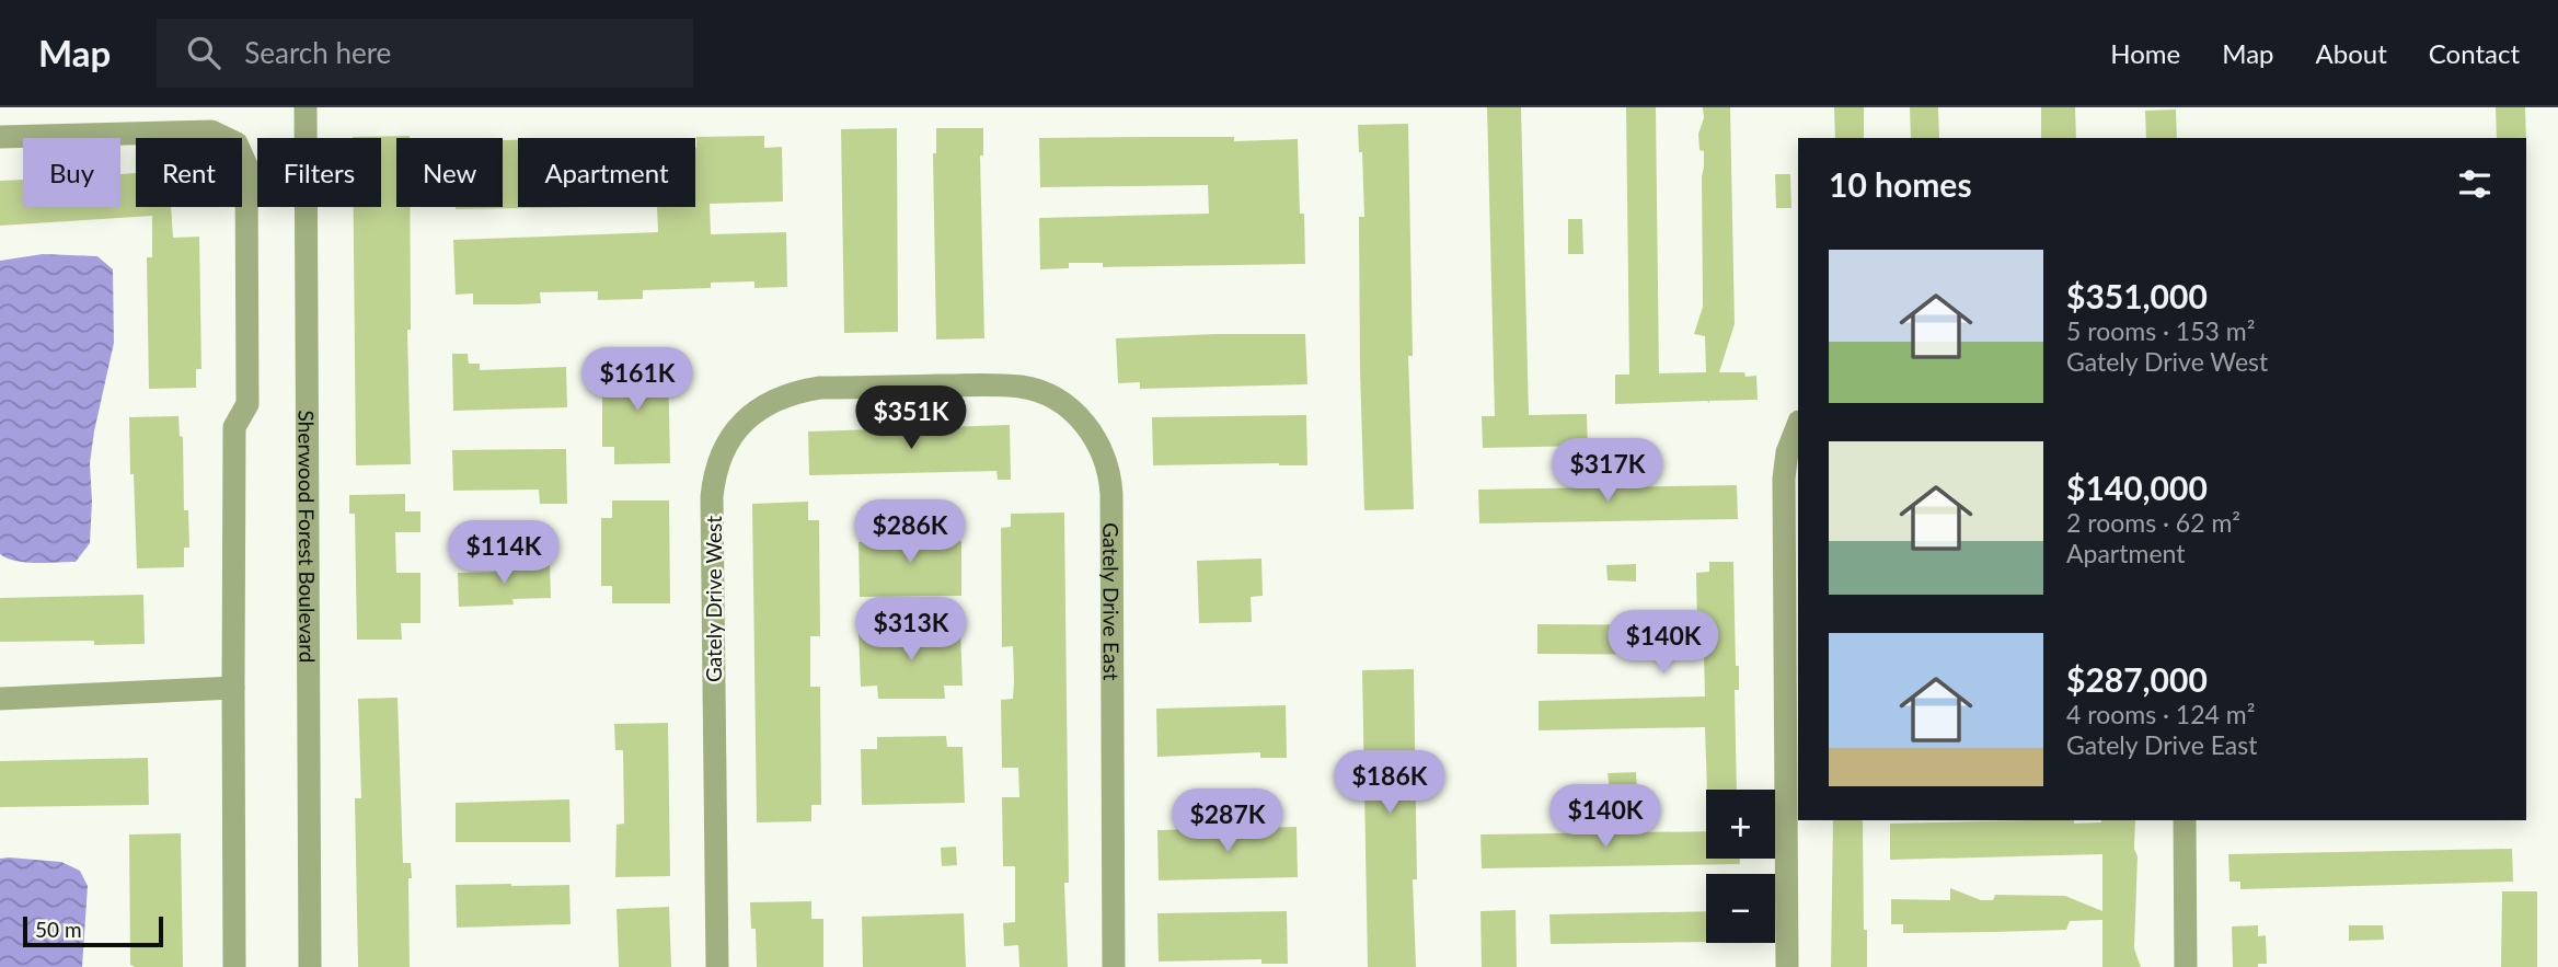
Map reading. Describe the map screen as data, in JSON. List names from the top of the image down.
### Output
{
  "streets": {
    "street": ["Sherwood Forest Boulevard", "Gately Drive West", "Gately Drive East"]
  },
  "crossings": [
    ["Gately Drive West", "Gately Drive East"]
  ],
  "scale_bar": "50 m",
  "page": {
    "header": "Map",
    "search": "Search here",
    "nav": [
      "Home",
      "Map",
      "About",
      "Contact"
    ],
    "chip": [
      "Buy",
      "Rent",
      "Filters",
      "New",
      "Apartment"
    ],
    "heading": "10 homes",
    "list": [
      {
        "name": "$351,000",
        "note": "5 rooms · 153 m² · Gately Drive West"
      },
      {
        "name": "$140,000",
        "note": "2 rooms · 62 m² · Apartment"
      },
      {
        "name": "$287,000",
        "note": "4 rooms · 124 m² · Gately Drive East"
      }
    ],
    "price": [
      "$161K",
      "$351K",
      "$317K",
      "$286K",
      "$114K",
      "$313K",
      "$140K",
      "$186K",
      "$140K",
      "$287K"
    ],
    "map_buttons": ["+", "−"],
    "scale": "50 m"
  }
}
